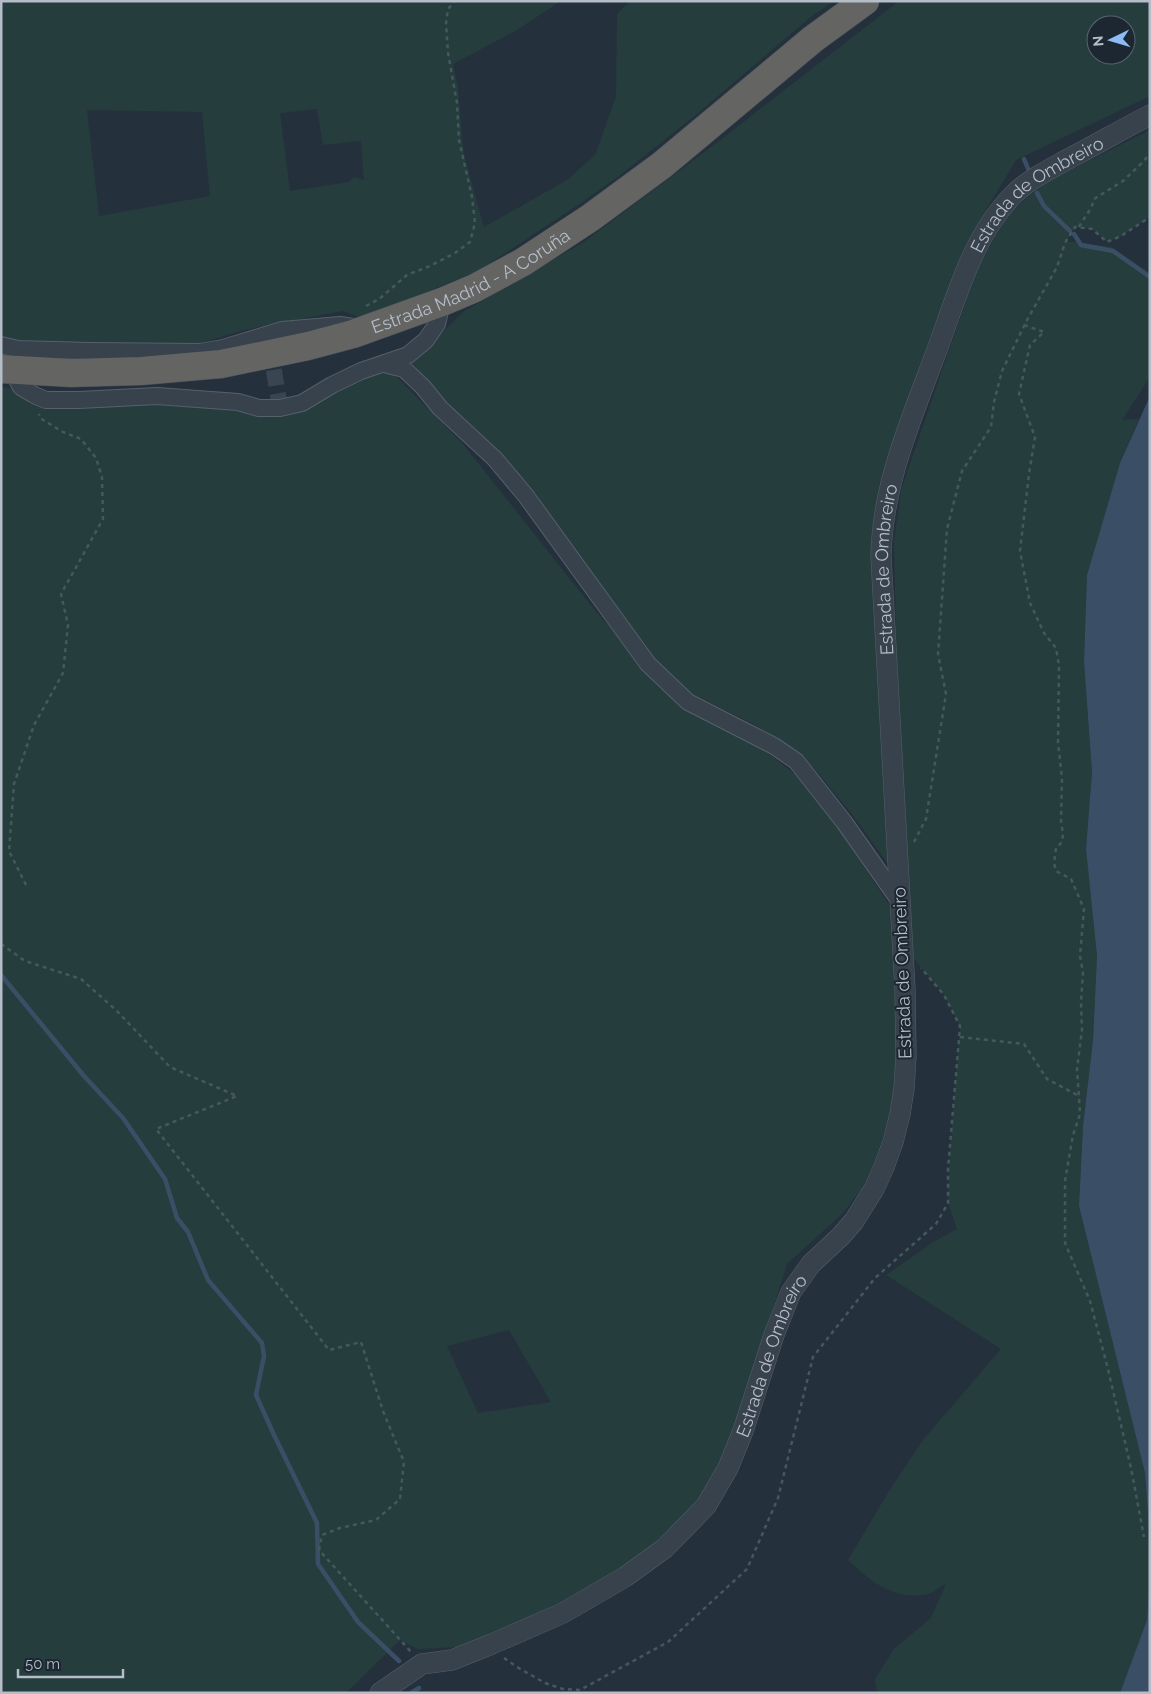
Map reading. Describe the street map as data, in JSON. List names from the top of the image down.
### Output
{
  "streets": {
    "highway": ["Estrada Madrid - A Coruña"],
    "street": ["Estrada de Ombreiro"]
  },
  "scale_bar": "50 m",
  "north": "left"
}
